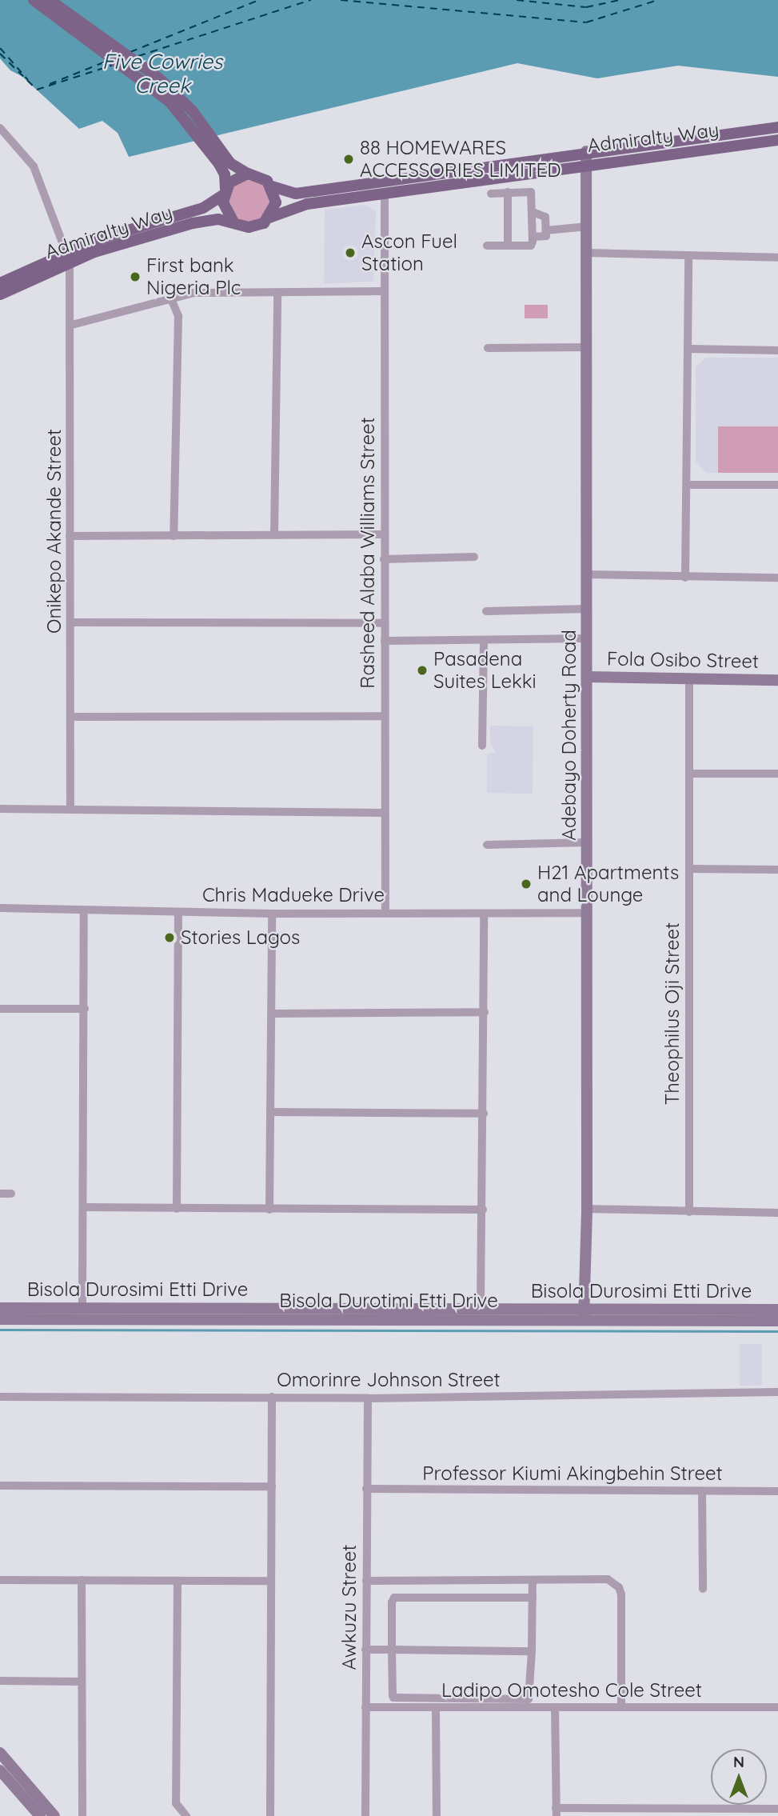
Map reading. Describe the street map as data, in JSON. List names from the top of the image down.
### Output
{
  "streets": {
    "main road": [
      "Admiralty Way",
      "Fola Osibo Street",
      "Adebayo Doherty Road",
      "Bisola Durosimi Etti Drive",
      "Bisola Durotimi Etti Drive"
    ],
    "street": [
      "Onikepo Akande Street",
      "Rasheed Alaba Williams Street",
      "Chris Madueke Drive",
      "Theophilus Oji Street",
      "Omorinre Johnson Street",
      "Professor Kiumi Akingbehin Street",
      "Awkuzu Street",
      "Ladipo Omotesho Cole Street"
    ]
  },
  "crossings": [
    ["Admiralty Way", "Onikepo Akande Street"],
    ["Admiralty Way", "Rasheed Alaba Williams Street"],
    ["Admiralty Way", "Adebayo Doherty Road"],
    ["Rasheed Alaba Williams Street", "Chris Madueke Drive"],
    ["Fola Osibo Street", "Adebayo Doherty Road"],
    ["Fola Osibo Street", "Theophilus Oji Street"],
    ["Adebayo Doherty Road", "Chris Madueke Drive"],
    ["Adebayo Doherty Road", "Bisola Durosimi Etti Drive"],
    ["Adebayo Doherty Road", "Bisola Durotimi Etti Drive"],
    ["Bisola Durosimi Etti Drive", "Bisola Durotimi Etti Drive"],
    ["Omorinre Johnson Street", "Awkuzu Street"],
    ["Professor Kiumi Akingbehin Street", "Awkuzu Street"],
    ["Awkuzu Street", "Ladipo Omotesho Cole Street"]
  ],
  "water": ["Five Cowries Creek"],
  "places": [
    "88 HOMEWARES ACCESSORIES LIMITED",
    "Ascon Fuel Station",
    "First bank Nigeria Plc",
    "Pasadena Suites Lekki",
    "H21 Apartments and Lounge",
    "Stories Lagos"
  ],
  "north": "top"
}
